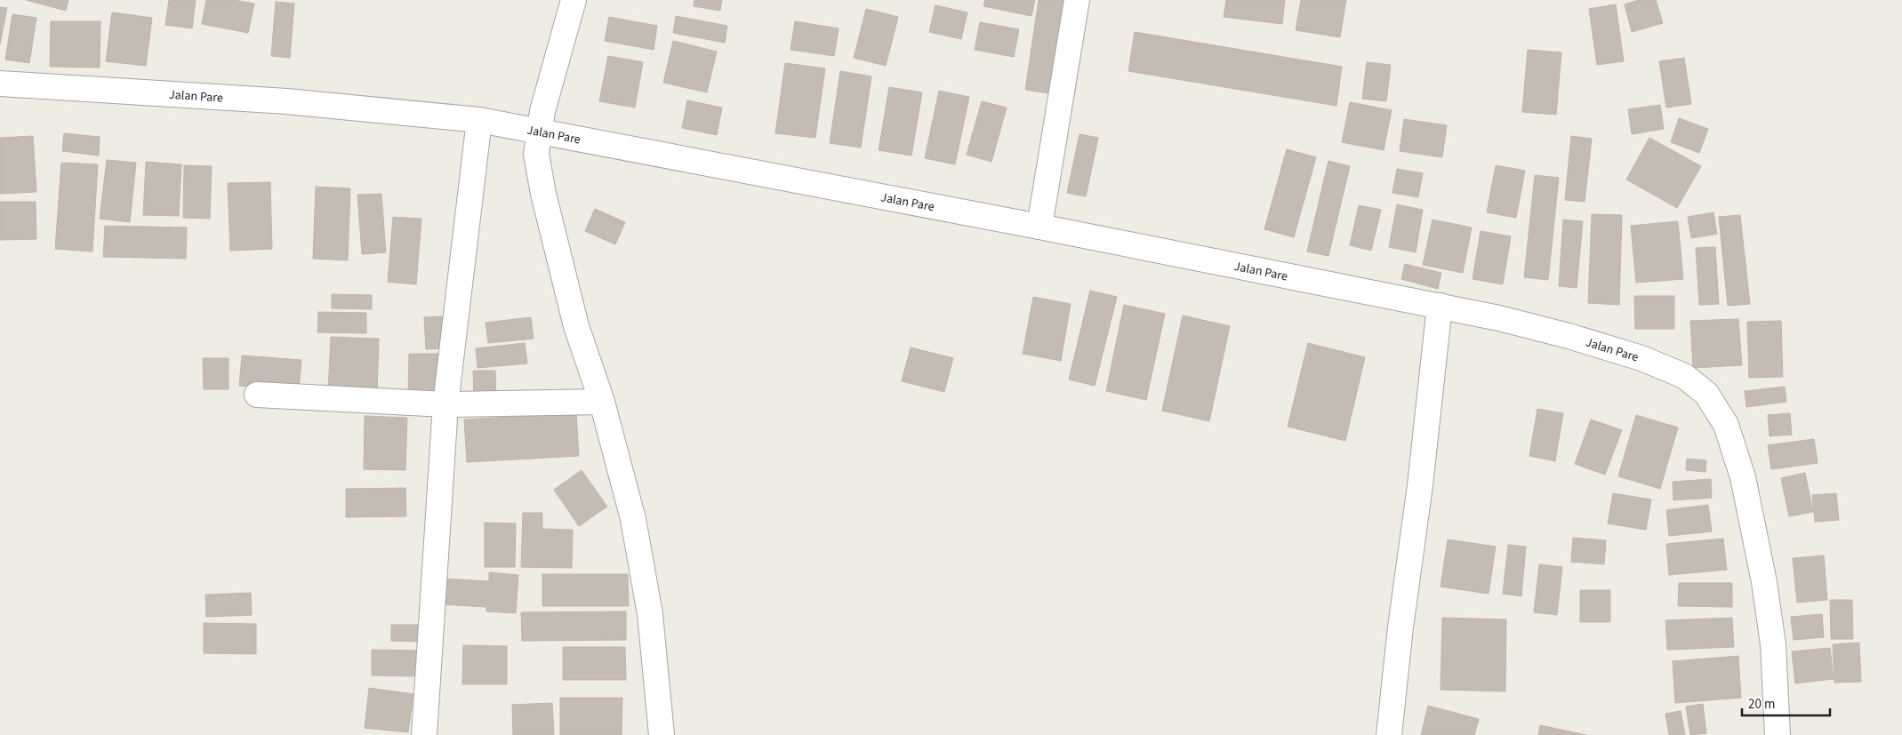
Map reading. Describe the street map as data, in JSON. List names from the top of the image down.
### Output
{
  "streets": {
    "street": ["Jalan Pare"]
  },
  "scale_bar": "20 m"
}
